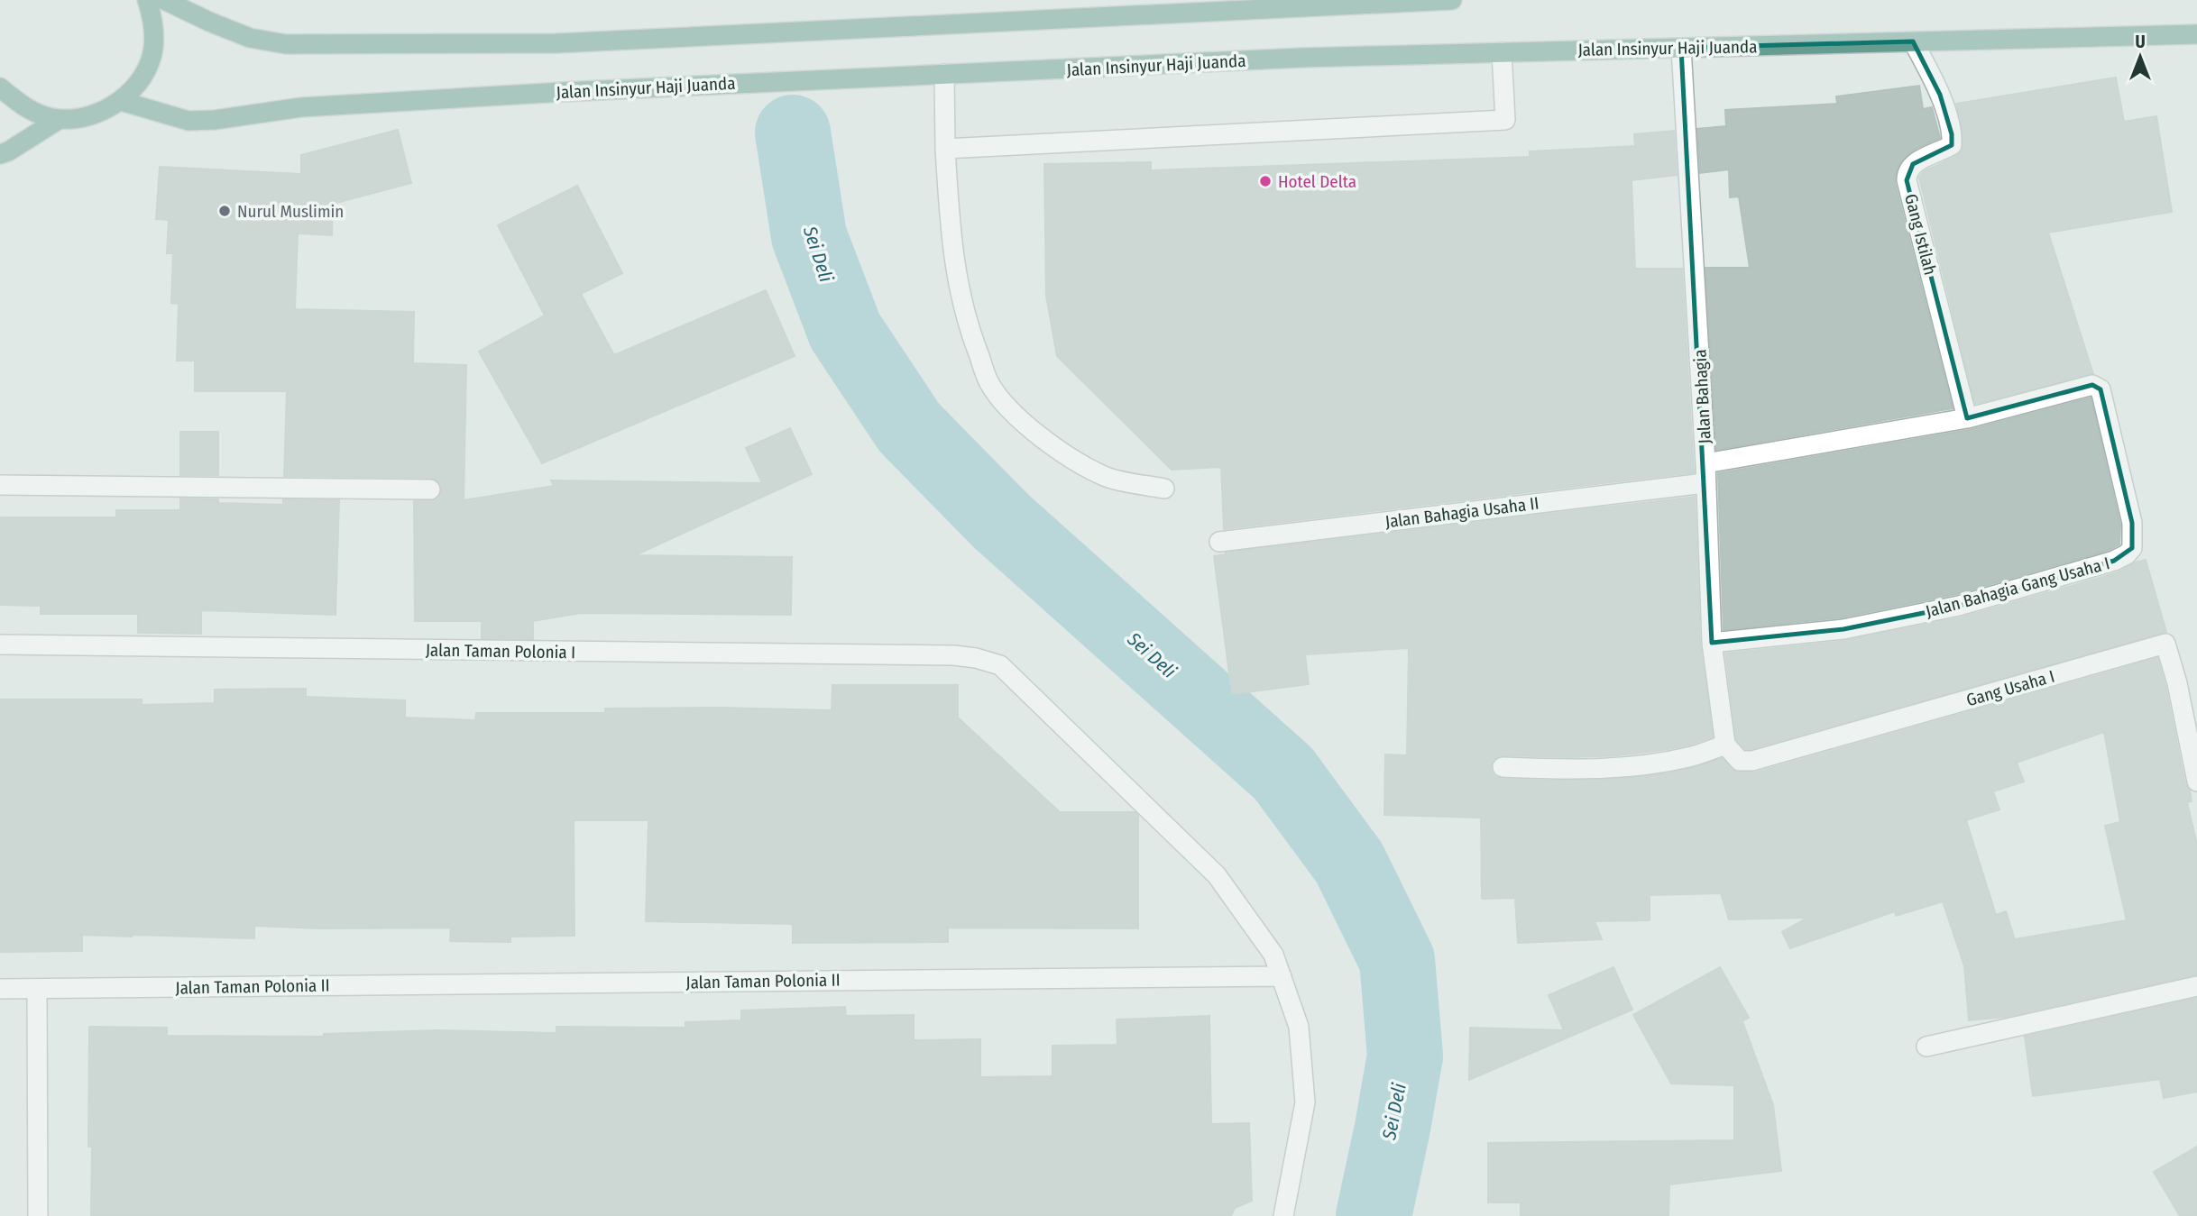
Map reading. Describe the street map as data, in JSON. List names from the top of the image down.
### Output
{
  "streets": {
    "main road": ["Jalan Insinyur Haji Juanda"],
    "street": [
      "Gang Istilah",
      "Jalan Bahagia",
      "Jalan Bahagia Usaha II",
      "Jalan Bahagia Gang Usaha I",
      "Jalan Taman Polonia I",
      "Gang Usaha I",
      "Jalan Taman Polonia II"
    ]
  },
  "crossings": [
    ["Jalan Insinyur Haji Juanda", "Gang Istilah"],
    ["Jalan Insinyur Haji Juanda", "Jalan Bahagia"],
    ["Gang Istilah", "Jalan Bahagia Gang Usaha I"],
    ["Jalan Bahagia", "Jalan Bahagia Usaha II"],
    ["Jalan Bahagia", "Jalan Bahagia Gang Usaha I"],
    ["Jalan Bahagia", "Gang Usaha I"],
    ["Jalan Taman Polonia I", "Jalan Taman Polonia II"]
  ],
  "water": ["Sei Deli"],
  "places": ["Hotel Delta", "Nurul Muslimin"],
  "north": "top"
}
